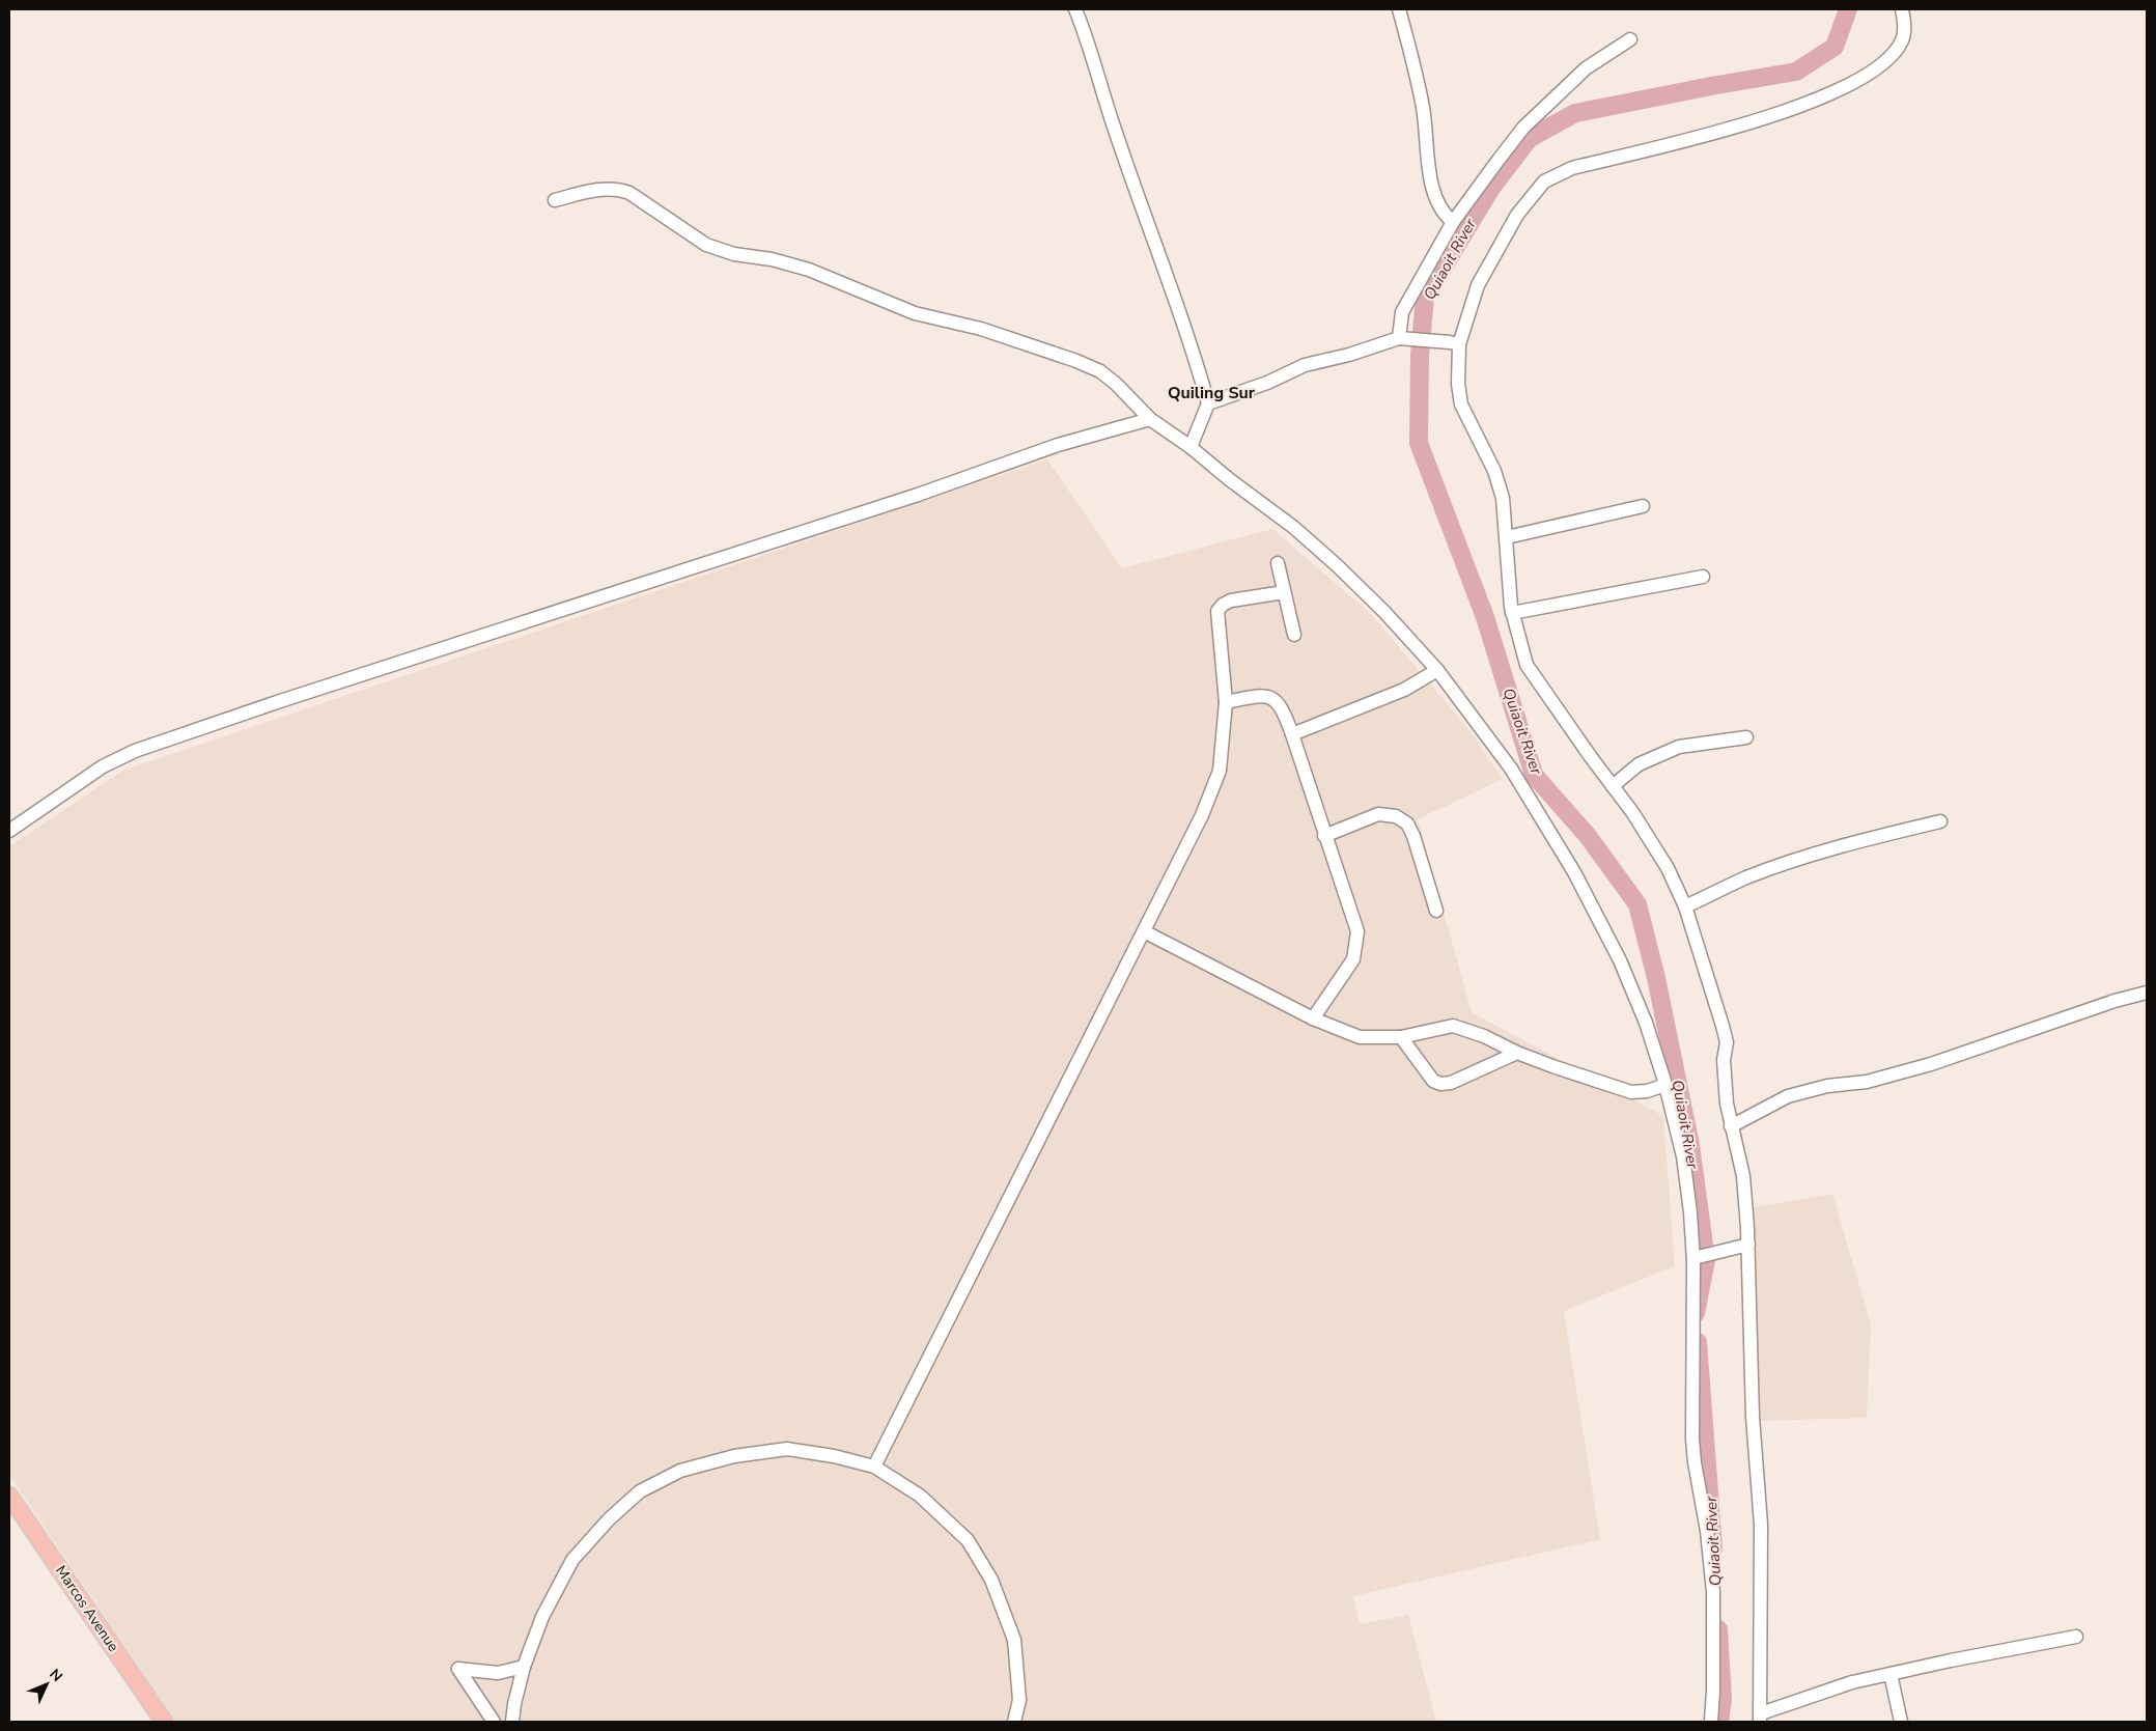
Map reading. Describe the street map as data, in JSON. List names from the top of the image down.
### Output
{
  "streets": {
    "main road": ["Marcos Avenue"]
  },
  "districts": ["Quiling Sur"],
  "water": ["Quiaoit River"],
  "north": "top right"
}
